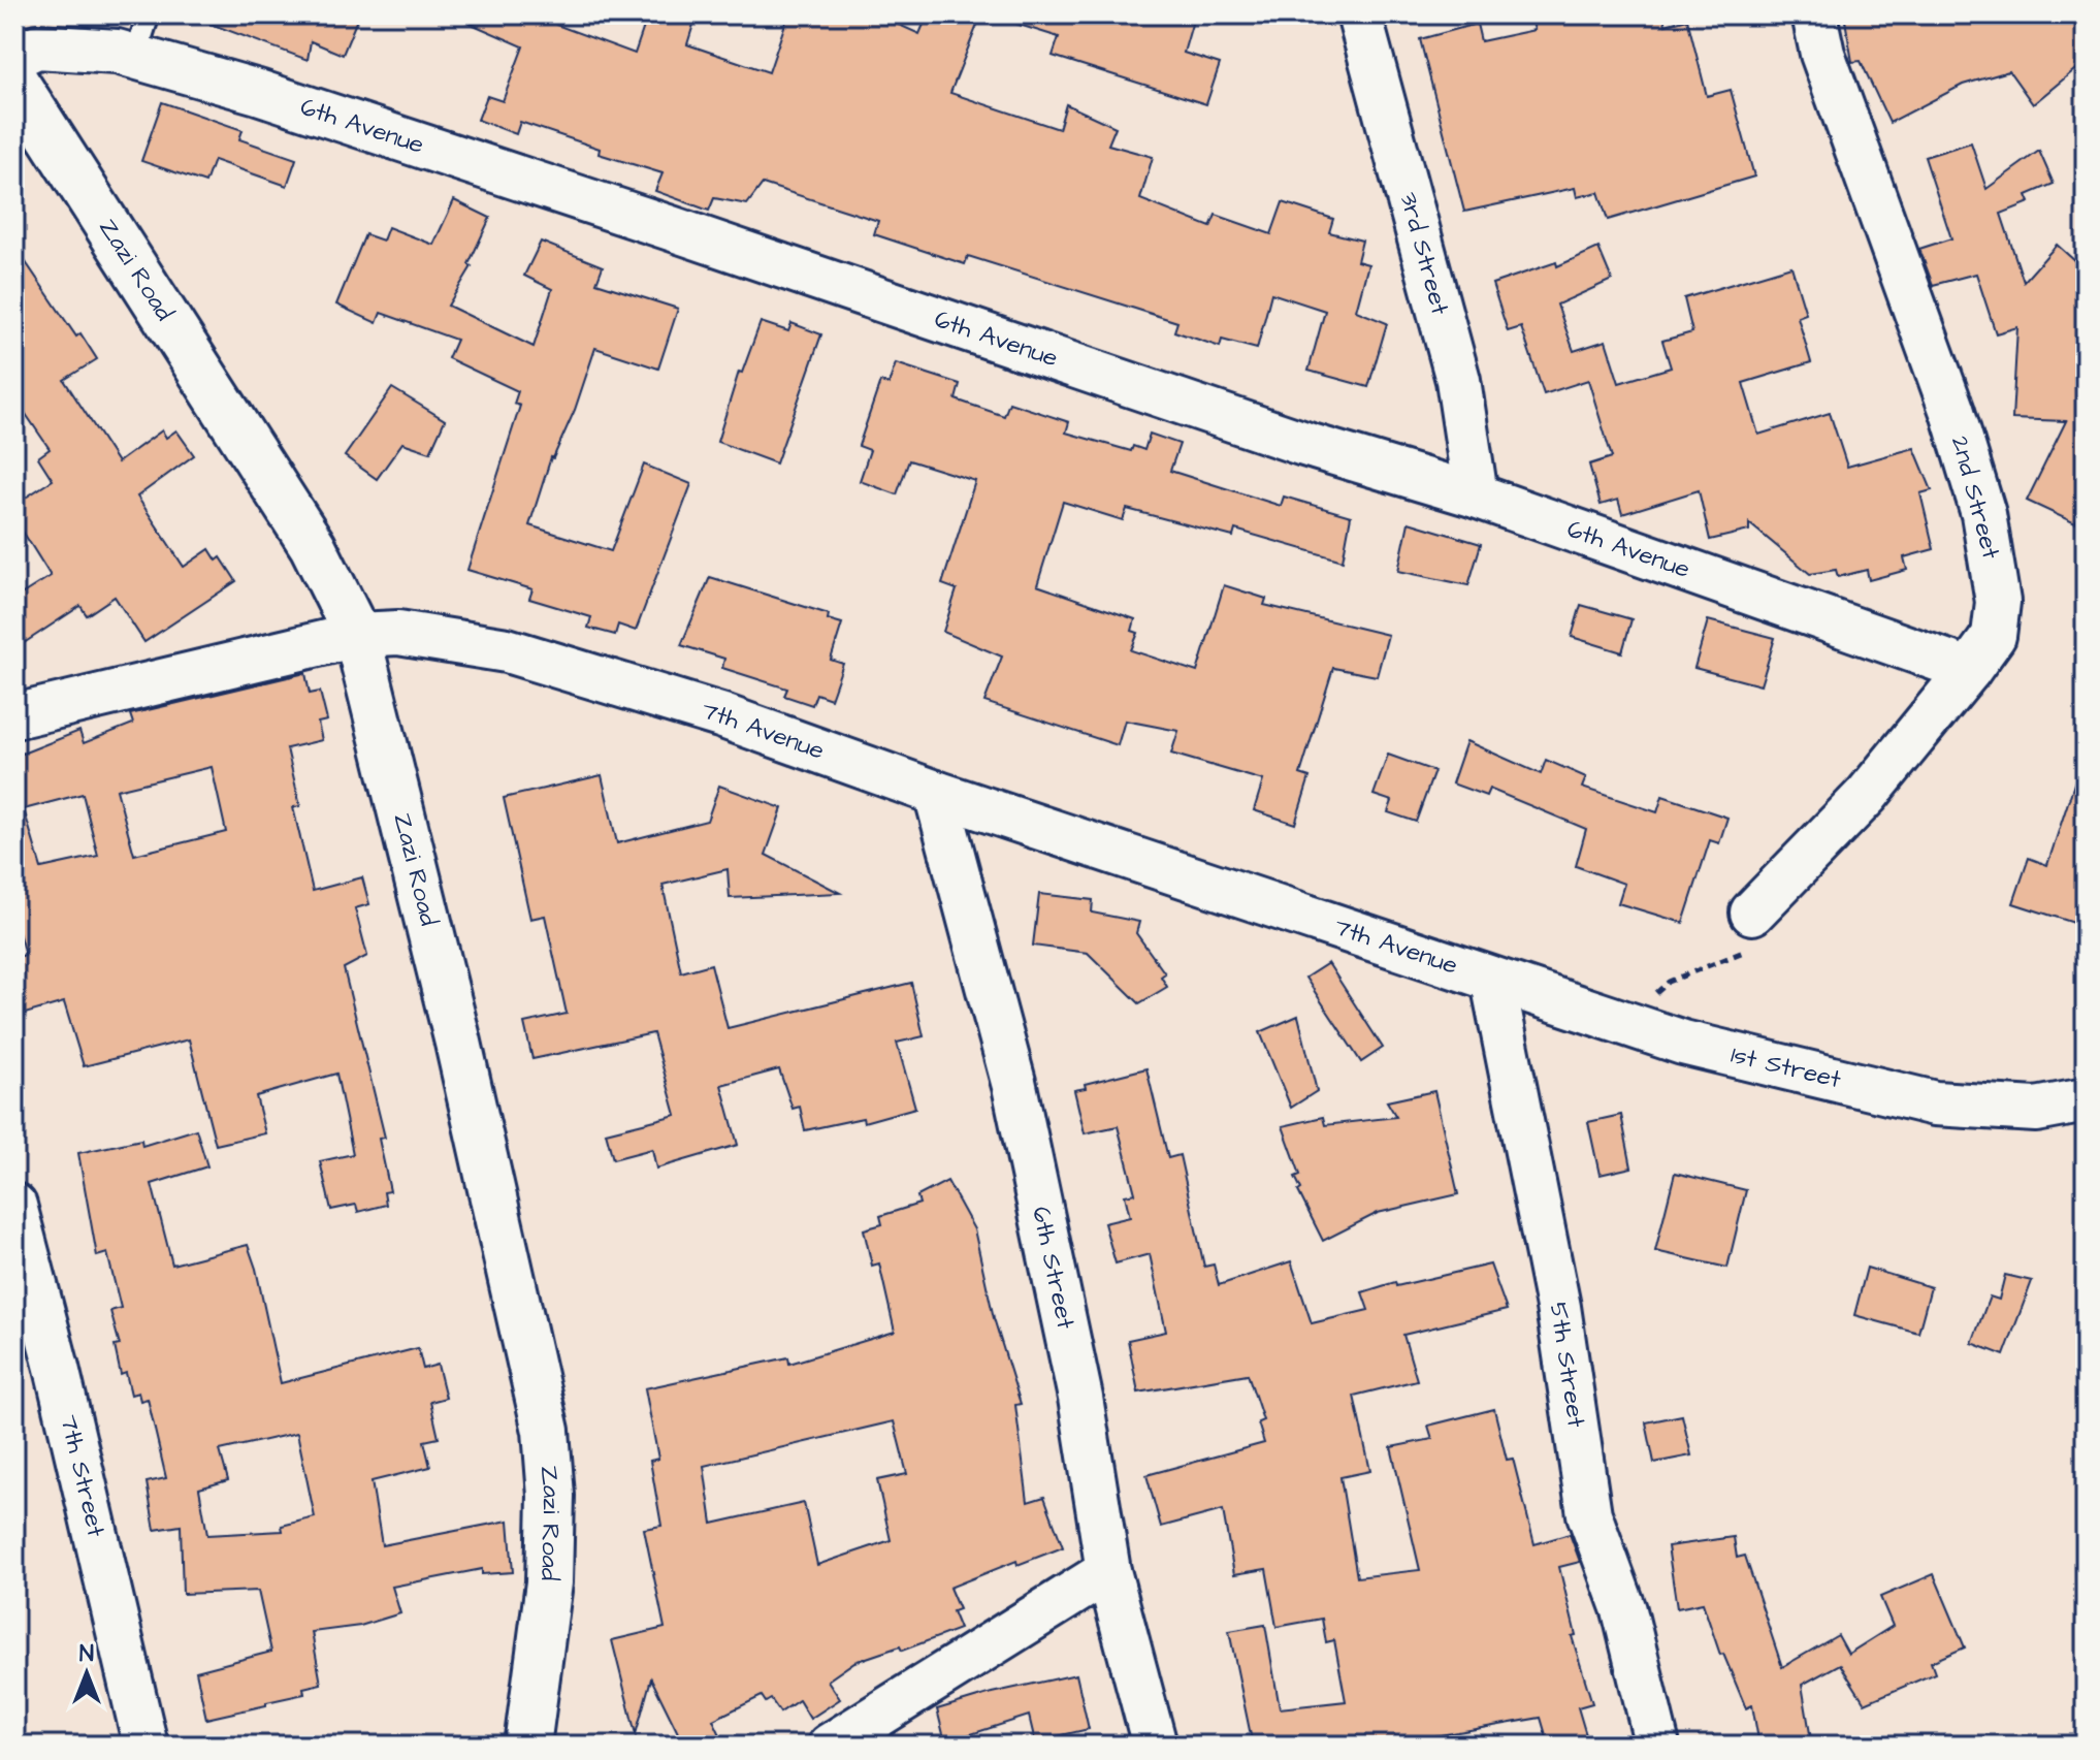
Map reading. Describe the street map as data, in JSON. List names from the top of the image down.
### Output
{
  "streets": {
    "street": [
      "6th Avenue",
      "3rd Street",
      "Zazi Road",
      "2nd Street",
      "7th Avenue",
      "1st Street",
      "6th Street",
      "5th Street",
      "7th Street"
    ]
  },
  "crossings": [
    ["6th Avenue", "3rd Street"],
    ["6th Avenue", "2nd Street"],
    ["Zazi Road", "7th Avenue"],
    ["7th Avenue", "1st Street"],
    ["7th Avenue", "6th Street"],
    ["7th Avenue", "5th Street"],
    ["1st Street", "5th Street"]
  ],
  "north": "top"
}
